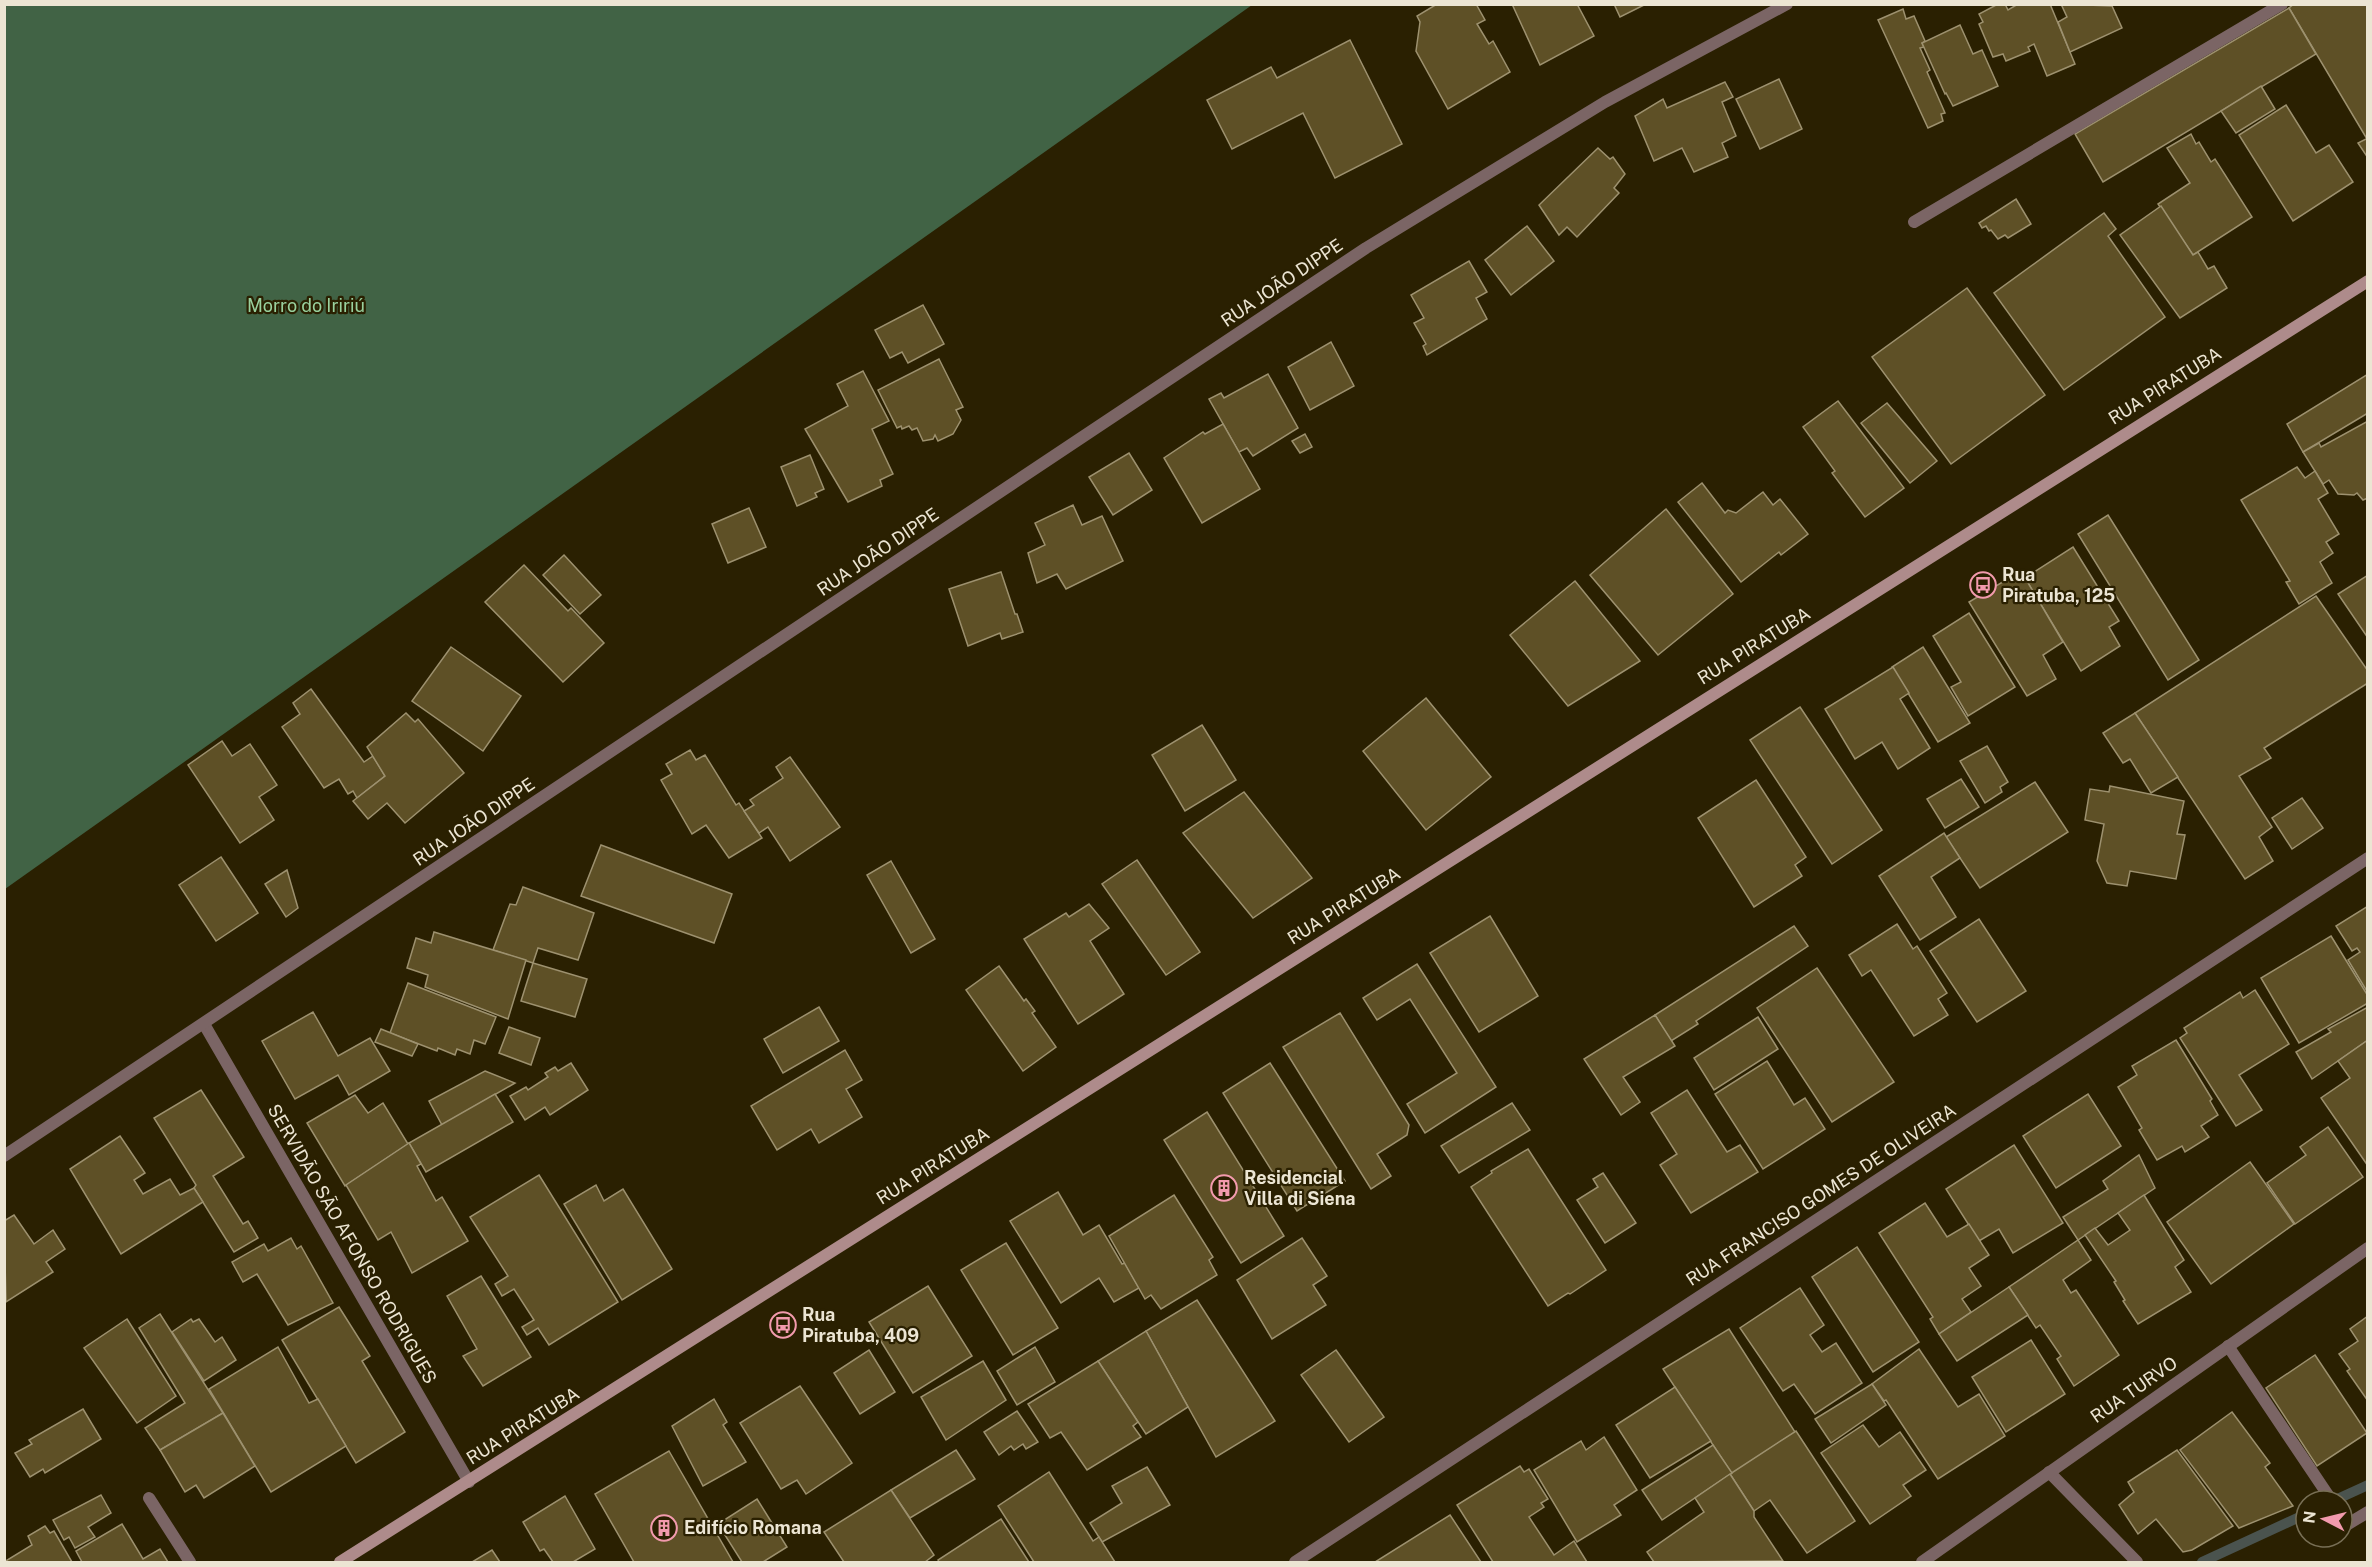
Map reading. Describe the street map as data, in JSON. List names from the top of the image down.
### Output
{
  "streets": {
    "main road": ["RUA PIRATUBA"],
    "street": [
      "RUA JOÃO DIPPE",
      "RUA FRANCISO GOMES DE OLIVEIRA",
      "SERVIDÃO SÃO AFONSO RODRIGUES",
      "RUA TURVO"
    ]
  },
  "crossings": [
    ["RUA JOÃO DIPPE", "SERVIDÃO SÃO AFONSO RODRIGUES"],
    ["RUA PIRATUBA", "SERVIDÃO SÃO AFONSO RODRIGUES"]
  ],
  "parks": ["Morro do Iririú"],
  "places": {
    "bus stop": ["Rua Piratuba, 125", "Rua Piratuba, 409"],
    "building": ["Residencial Villa di Siena", "Edifício Romana"]
  },
  "north": "left"
}
